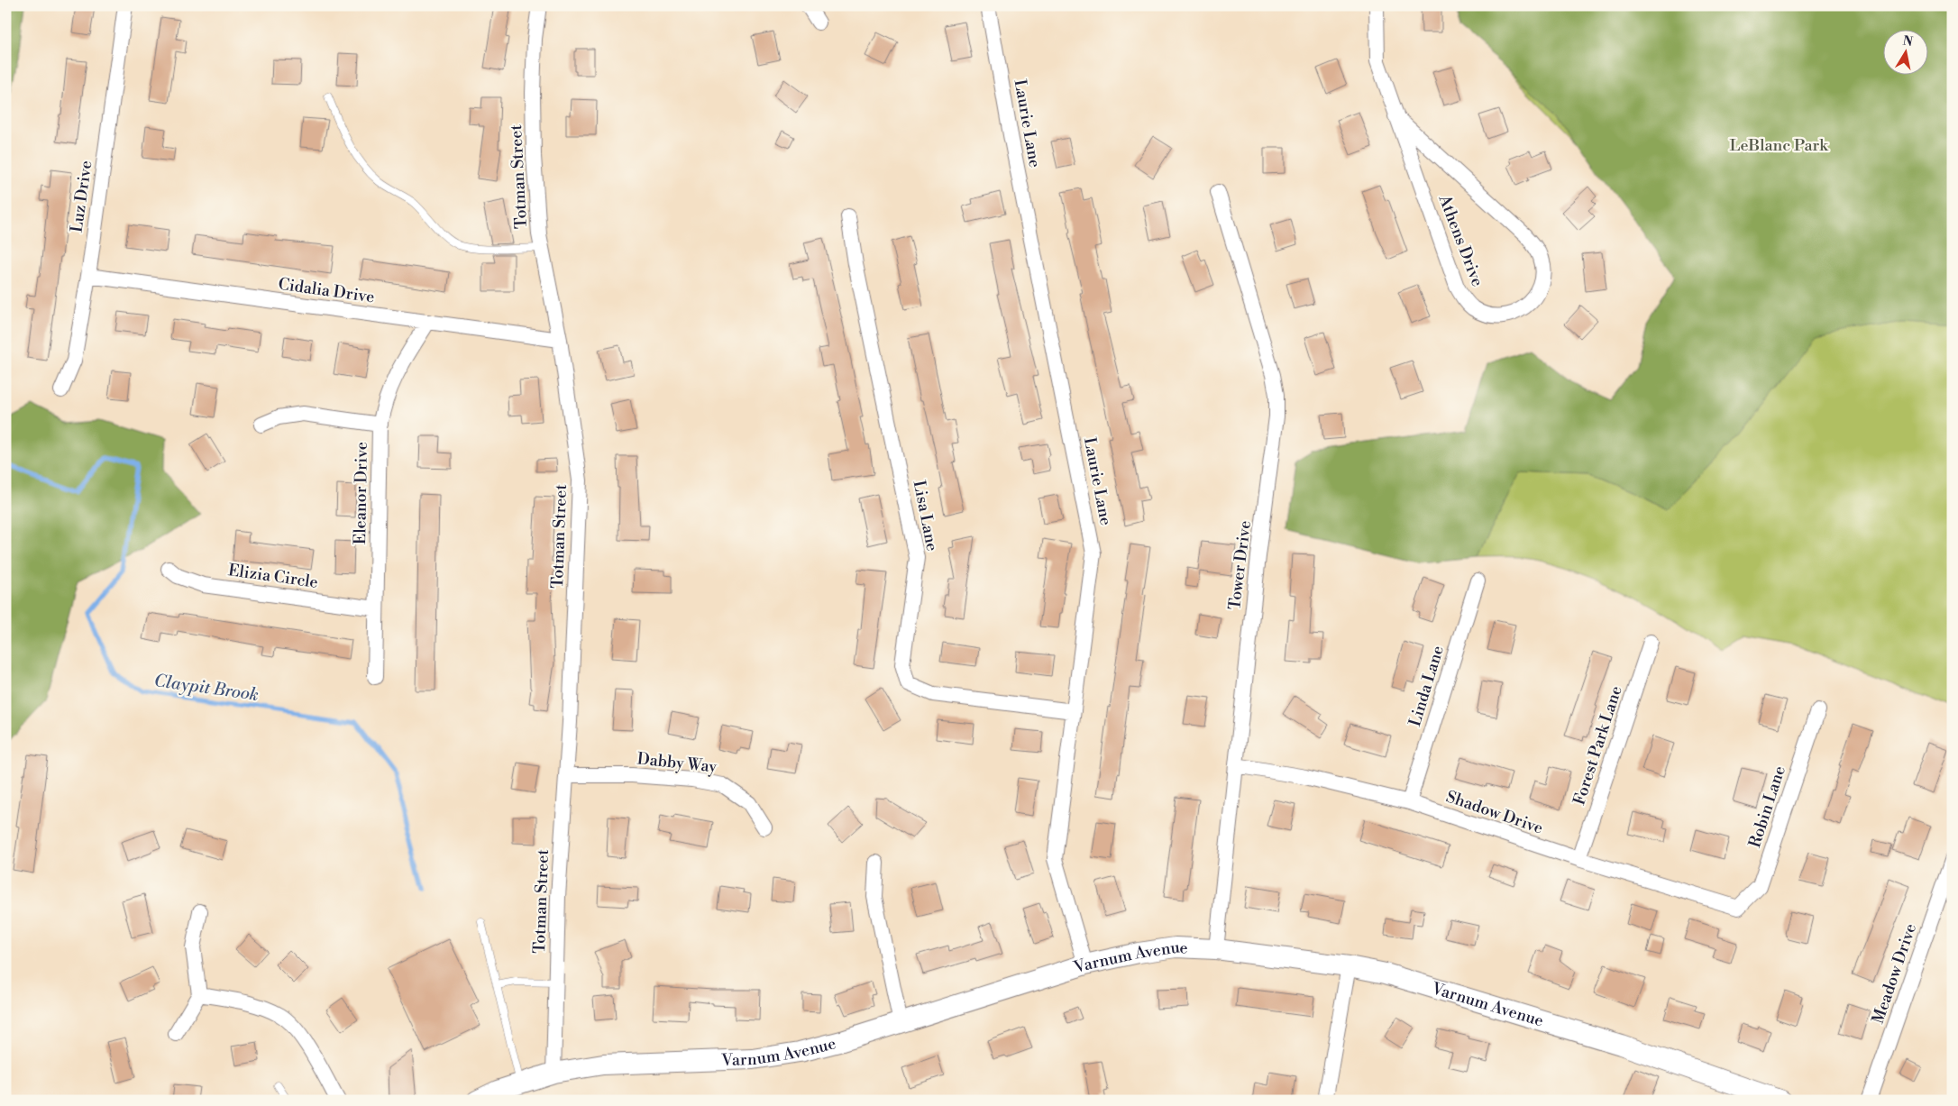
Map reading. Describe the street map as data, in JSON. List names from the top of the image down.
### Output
{
  "streets": {
    "main road": ["Varnum Avenue"],
    "street": [
      "Laurie Lane",
      "Totman Street",
      "Luz Drive",
      "Athens Drive",
      "Cidalia Drive",
      "Eleanor Drive",
      "Lisa Lane",
      "Tower Drive",
      "Elizia Circle",
      "Linda Lane",
      "Forest Park Lane",
      "Dabby Way",
      "Robin Lane",
      "Shadow Drive",
      "Meadow Drive"
    ]
  },
  "crossings": [
    ["Laurie Lane", "Lisa Lane"],
    ["Laurie Lane", "Varnum Avenue"],
    ["Totman Street", "Cidalia Drive"],
    ["Totman Street", "Dabby Way"],
    ["Totman Street", "Varnum Avenue"],
    ["Luz Drive", "Cidalia Drive"],
    ["Cidalia Drive", "Eleanor Drive"],
    ["Eleanor Drive", "Elizia Circle"],
    ["Tower Drive", "Shadow Drive"],
    ["Tower Drive", "Varnum Avenue"],
    ["Linda Lane", "Shadow Drive"],
    ["Forest Park Lane", "Shadow Drive"],
    ["Robin Lane", "Shadow Drive"]
  ],
  "water": ["Claypit Brook"],
  "parks": ["LeBlanc Park"],
  "north": "top"
}
